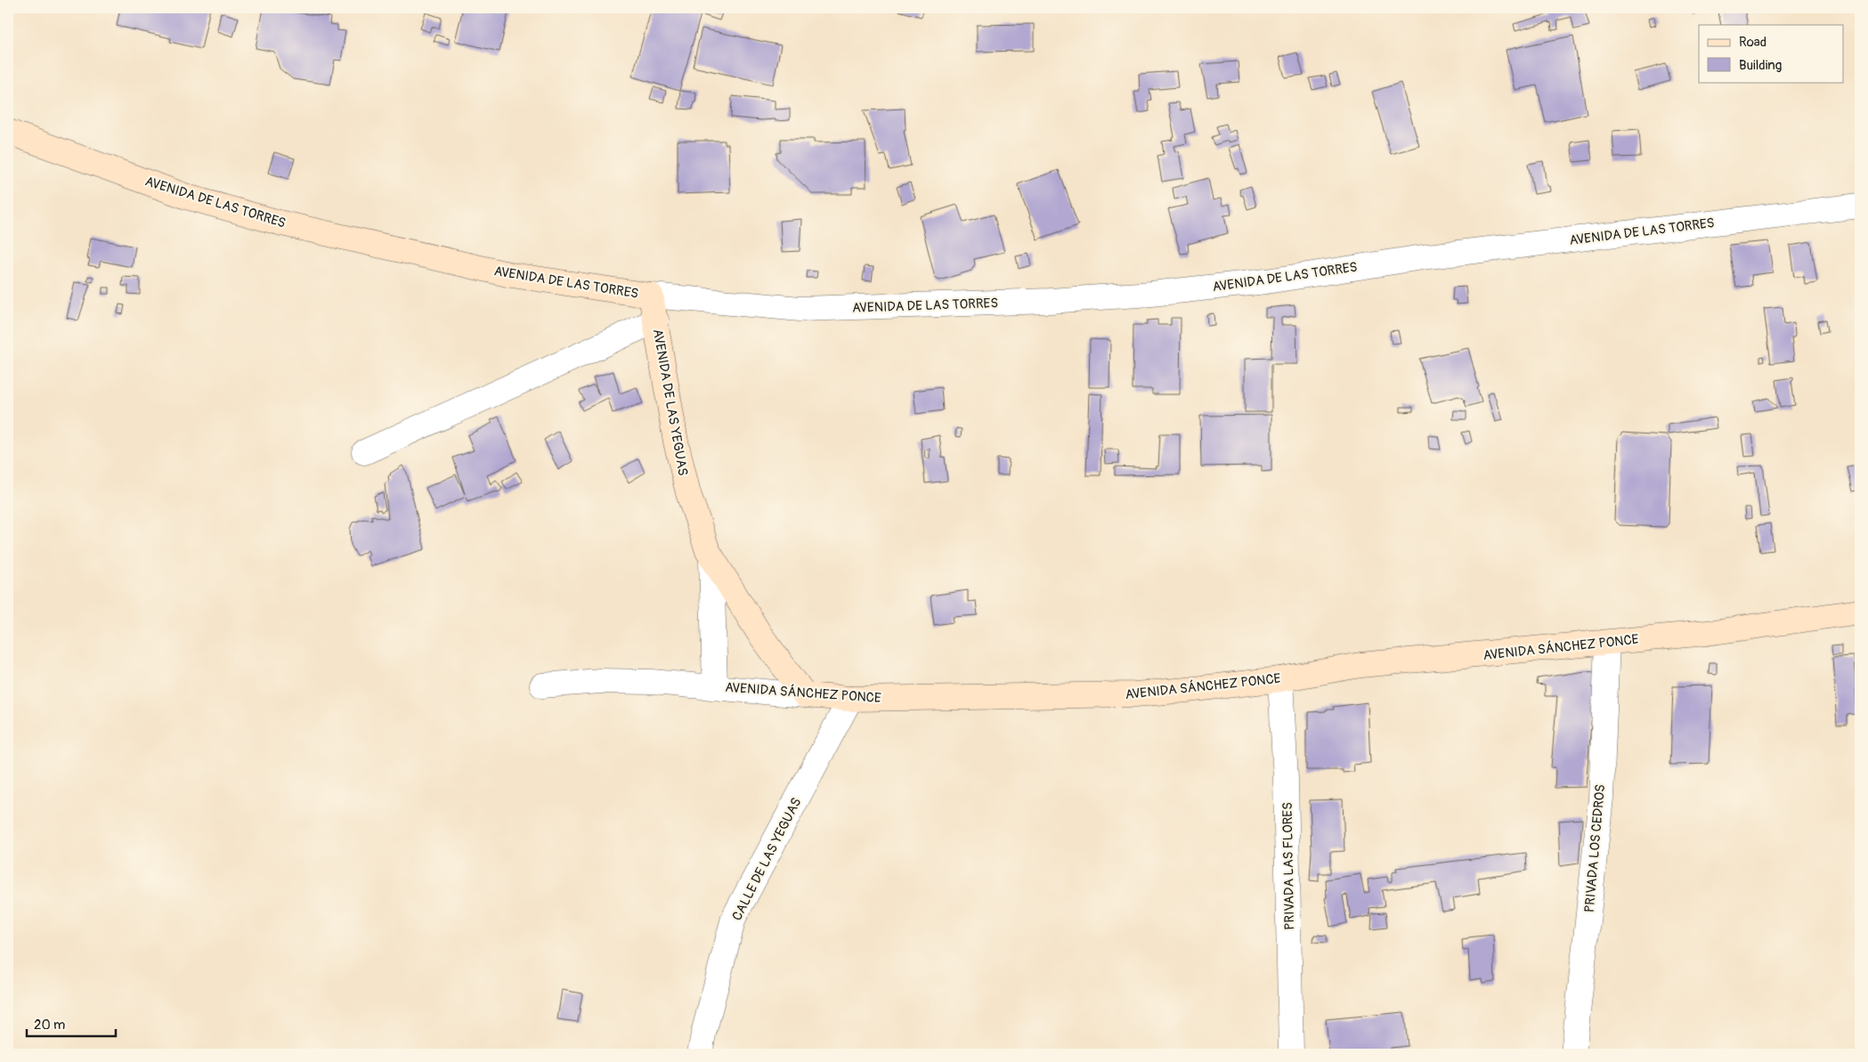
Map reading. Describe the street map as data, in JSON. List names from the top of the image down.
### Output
{
  "streets": {
    "street": [
      "AVENIDA DE LAS TORRES",
      "AVENIDA DE LAS YEGUAS",
      "AVENIDA SÁNCHEZ PONCE",
      "PRIVADA LOS CEDROS",
      "CALLE DE LAS YEGUAS",
      "PRIVADA LAS FLORES"
    ]
  },
  "crossings": [
    ["AVENIDA DE LAS TORRES", "AVENIDA DE LAS YEGUAS"],
    ["AVENIDA DE LAS YEGUAS", "AVENIDA SÁNCHEZ PONCE"],
    ["AVENIDA SÁNCHEZ PONCE", "PRIVADA LOS CEDROS"],
    ["AVENIDA SÁNCHEZ PONCE", "CALLE DE LAS YEGUAS"],
    ["AVENIDA SÁNCHEZ PONCE", "PRIVADA LAS FLORES"]
  ],
  "legend": ["Road", "Building"],
  "scale_bar": "20 m"
}
